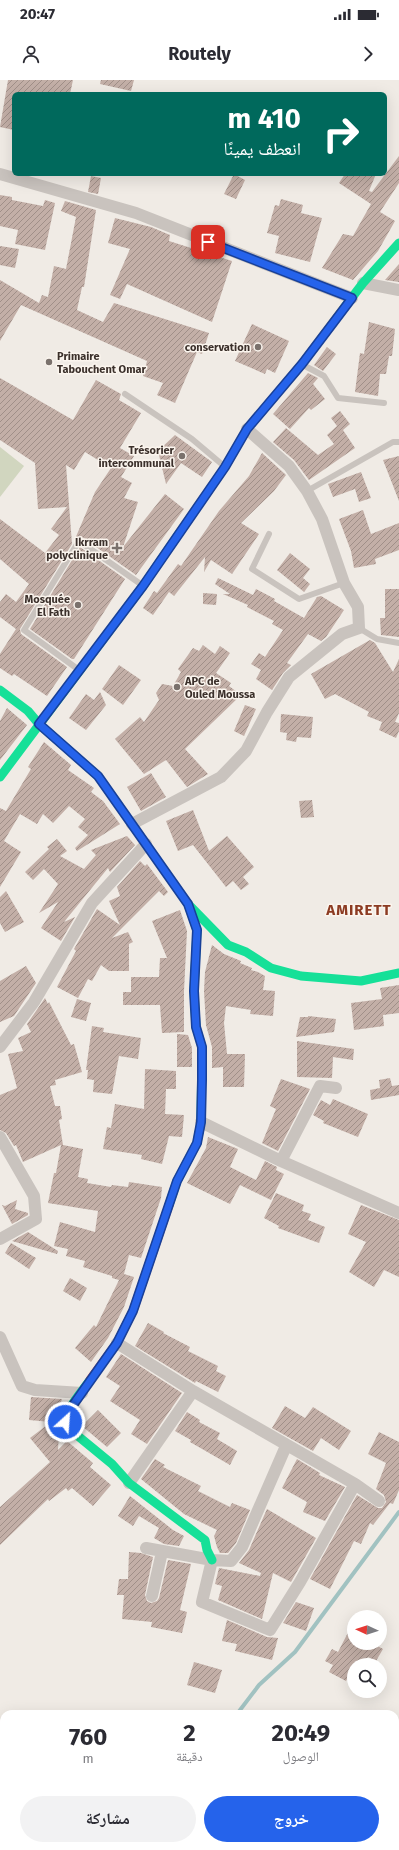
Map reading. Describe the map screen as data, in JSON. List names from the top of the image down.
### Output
{
  "districts": ["AMIRETT"],
  "places": {
    "other": [
      "conservation",
      "Primaire Tabouchent Omar",
      "Trésorier intercommunal",
      "Mosquée El Fath",
      "APC de Ouled Moussa"
    ],
    "health": ["Ikrram polyclinique"]
  },
  "north": "left",
  "page": {
    "status": "20:47",
    "header": "Routely",
    "turn": ["410 m", "انعطف يمينًا"],
    "eta": [
      "20:49",
      "الوصول",
      "2",
      "دقيقة",
      "760",
      "m"
    ],
    "buttons": ["خروج", "مشاركة"]
  }
}
